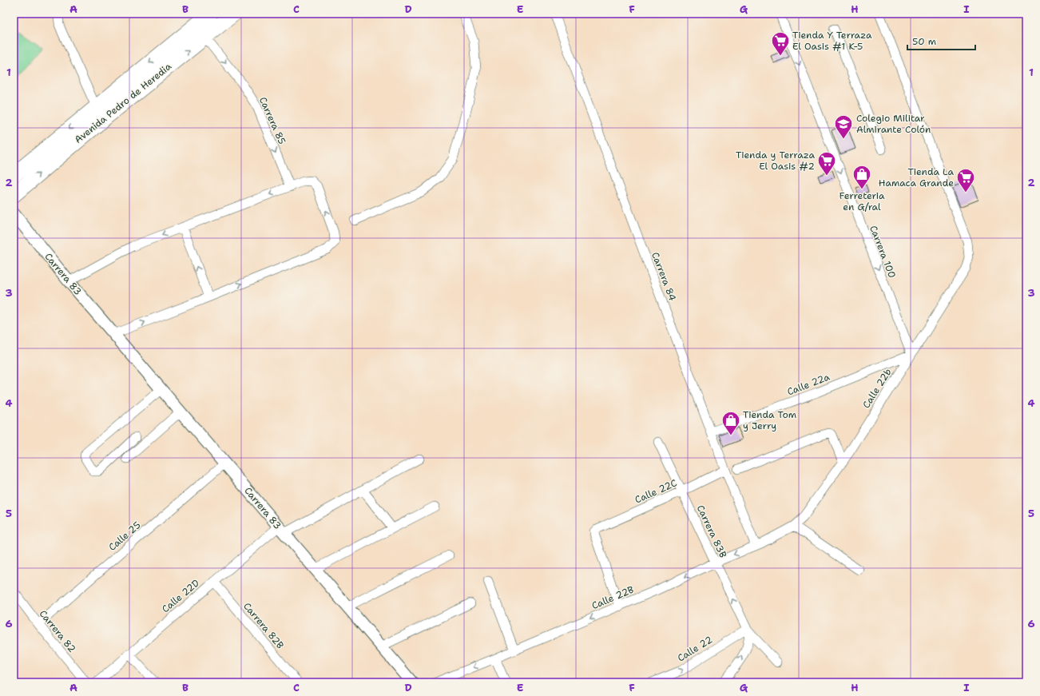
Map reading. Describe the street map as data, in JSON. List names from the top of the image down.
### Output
{
  "streets": {
    "highway": ["Avenida Pedro de Heredia"],
    "street": [
      "Carrera 85",
      "Carrera 100",
      "Carrera 83",
      "Carrera 84",
      "Calle 22a",
      "Calle 22b",
      "Calle 22C",
      "Carrera 83B",
      "Calle 25",
      "Calle 22D",
      "Calle 22B",
      "Carrera 82B",
      "Carrera 82",
      "Calle 22"
    ]
  },
  "crossings": [
    ["Avenida Pedro de Heredia", "Carrera 85"],
    ["Carrera 100", "Calle 22a"],
    ["Carrera 100", "Calle 22b"],
    ["Carrera 83", "Calle 25"],
    ["Carrera 83", "Calle 22D"],
    ["Carrera 84", "Calle 22a"],
    ["Carrera 84", "Calle 22C"],
    ["Carrera 84", "Calle 22B"],
    ["Calle 22a", "Calle 22b"],
    ["Calle 22b", "Calle 22B"],
    ["Calle 22C", "Carrera 83B"],
    ["Calle 22C", "Calle 22B"],
    ["Carrera 83B", "Calle 22B"],
    ["Carrera 83B", "Calle 22"],
    ["Calle 25", "Carrera 82"],
    ["Calle 22D", "Carrera 82B"]
  ],
  "one_way": [
    "Carrera 85",
    "Carrera 83B",
    "Calle 22B",
    "Calle 22"
  ],
  "places": {
    "supermarket": ["Tienda Y Terraza El Oasis #1 K-5", "Tienda y Terraza El Oasis #2", "Tienda La Hamaca Grande"],
    "school or university": ["Colegio Militar Almirante Colón"],
    "shop": ["Ferreteria en G/ral", "Tienda Tom y Jerry"]
  },
  "scale_bar": "50 m",
  "grid": {
    "columns": [
      "A",
      "B",
      "C",
      "D",
      "E",
      "F",
      "G",
      "H",
      "I"
    ],
    "rows": [
      "1",
      "2",
      "3",
      "4",
      "5",
      "6"
    ]
  }
}
